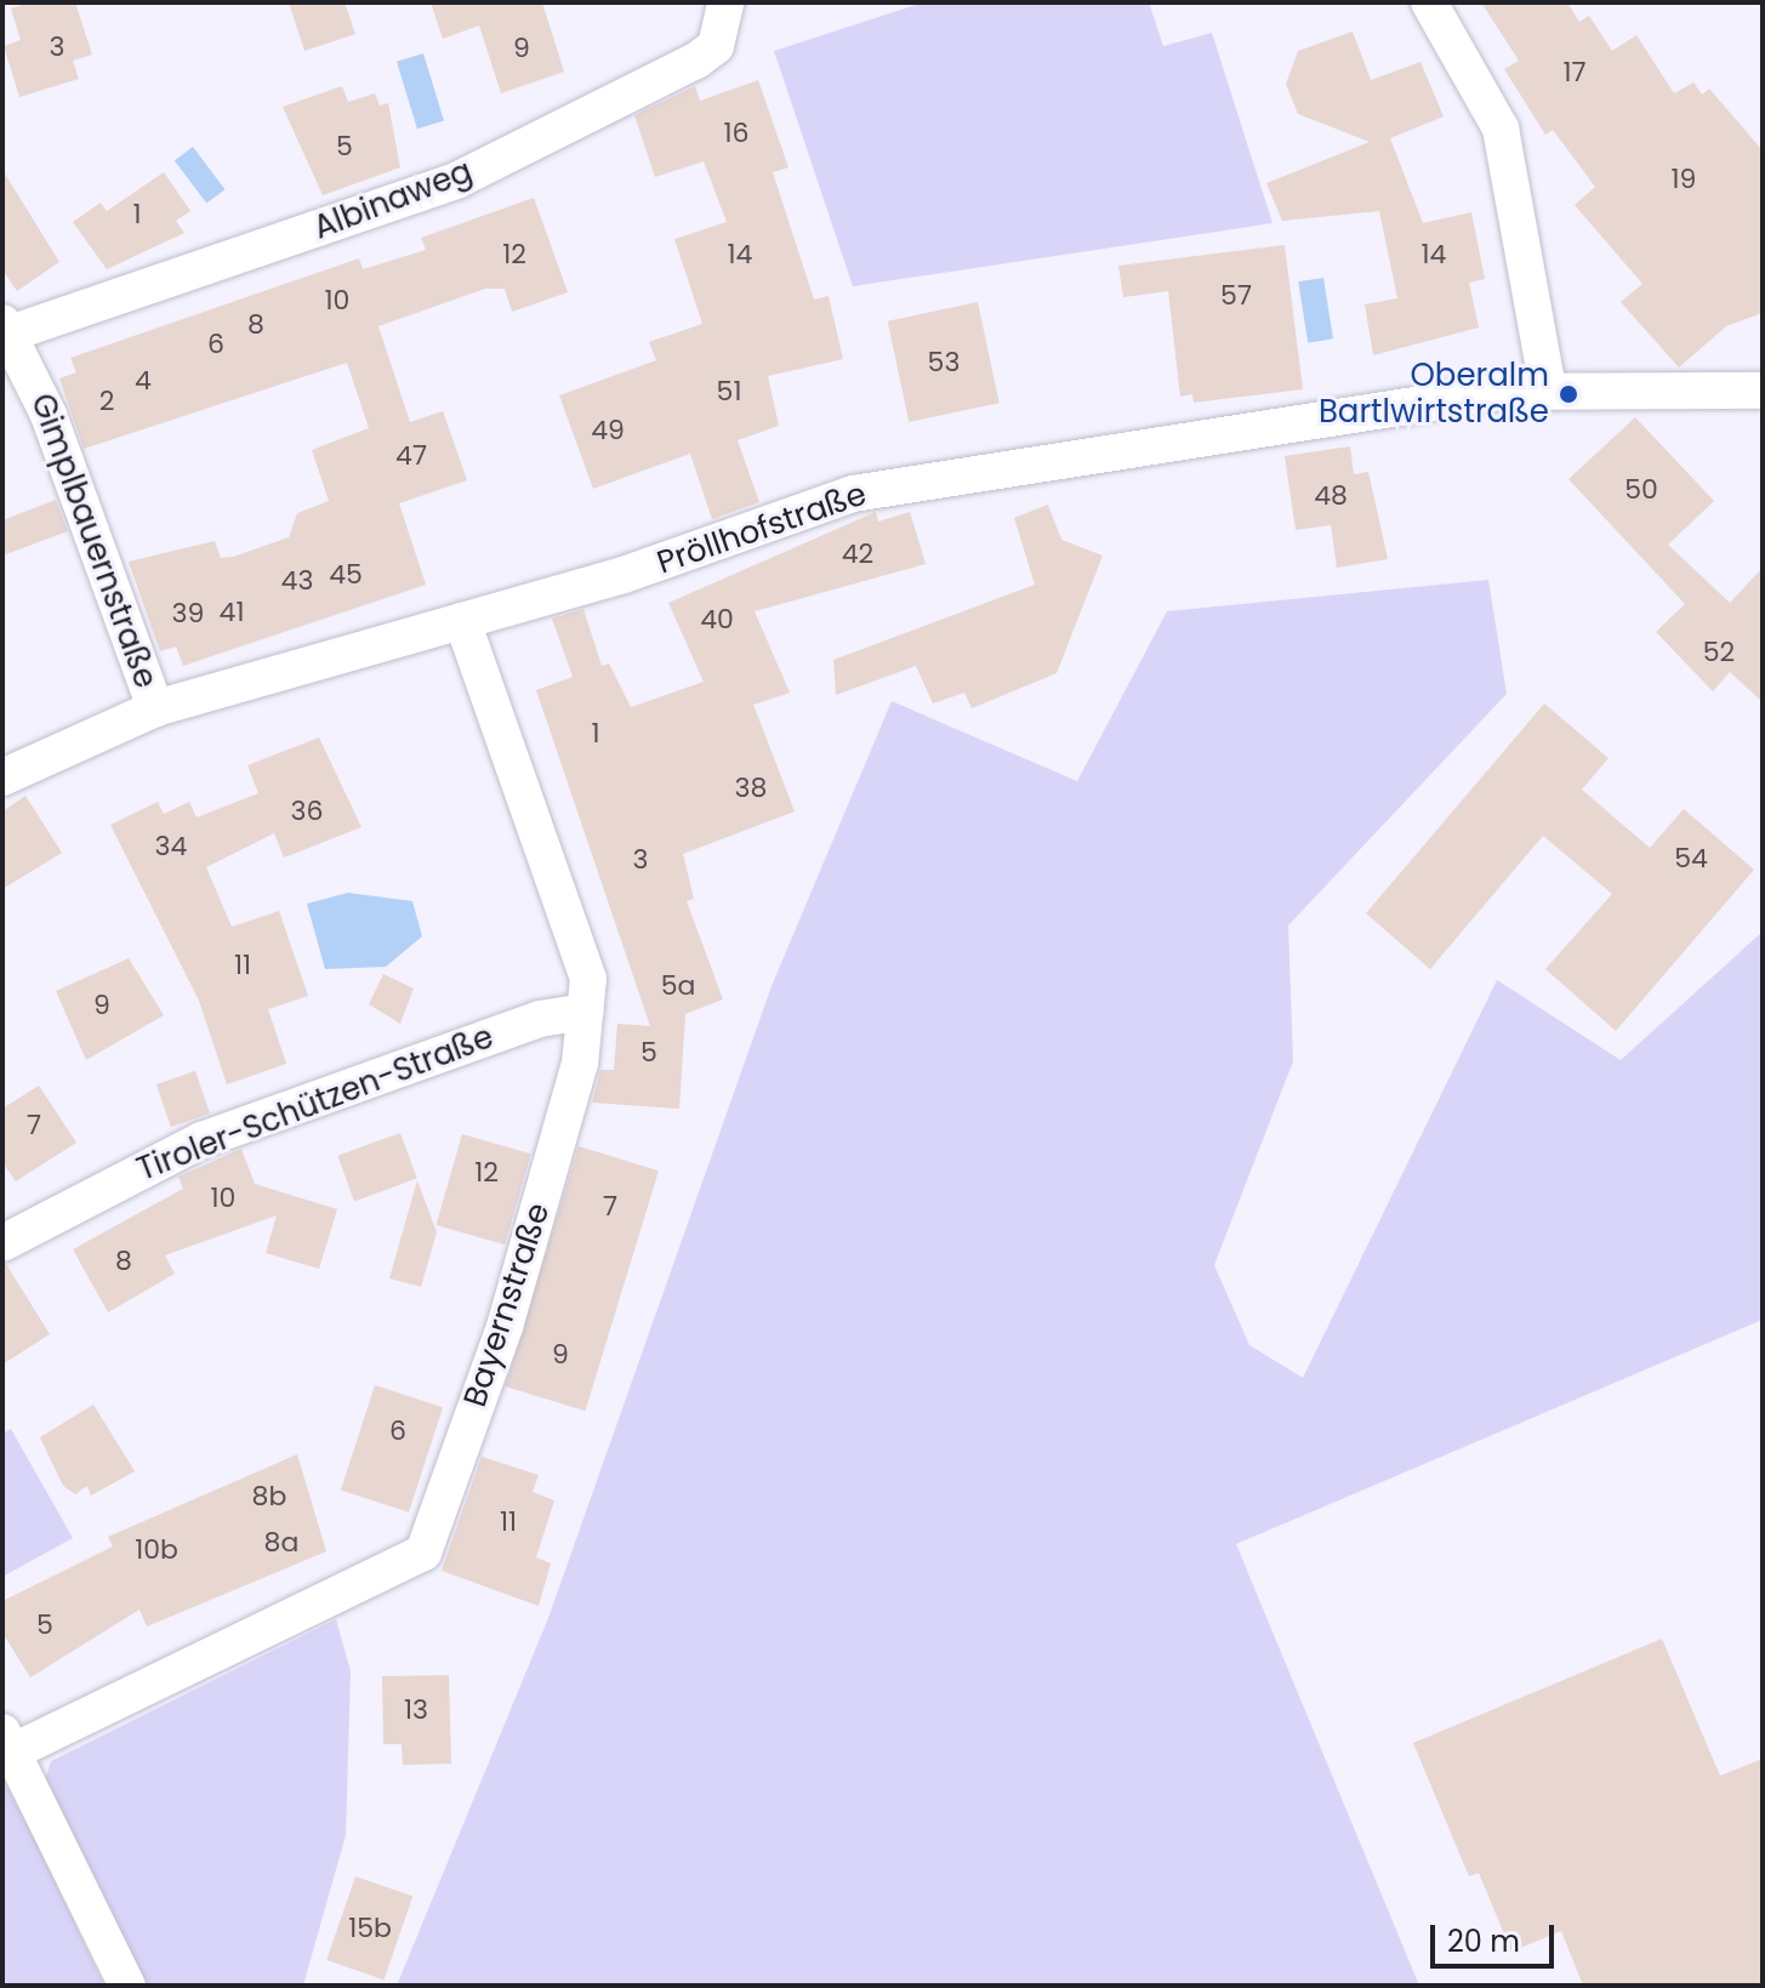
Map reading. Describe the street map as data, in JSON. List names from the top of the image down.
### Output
{
  "streets": {
    "street": [
      "Albinaweg",
      "Pröllhofstraße",
      "Gimplbauernstraße",
      "Tiroler-Schützen-Straße",
      "Bayernstraße"
    ]
  },
  "crossings": [
    ["Albinaweg", "Gimplbauernstraße"],
    ["Pröllhofstraße", "Gimplbauernstraße"],
    ["Pröllhofstraße", "Bayernstraße"],
    ["Tiroler-Schützen-Straße", "Bayernstraße"]
  ],
  "places": ["Oberalm Bartlwirtstraße"],
  "house_numbers": [
    "3",
    "9",
    "17",
    "16",
    "5",
    "19",
    "1",
    "12",
    "14",
    "14",
    "57",
    "10",
    "8",
    "6",
    "53",
    "4",
    "51",
    "2",
    "49",
    "47",
    "50",
    "48",
    "42",
    "45",
    "43",
    "41",
    "39",
    "40",
    "52",
    "1",
    "38",
    "36",
    "34",
    "54",
    "3",
    "11",
    "5a",
    "9",
    "5",
    "7",
    "12",
    "10",
    "7",
    "8",
    "9",
    "6",
    "8b",
    "11",
    "8a",
    "10b",
    "5",
    "13",
    "15b"
  ],
  "scale_bar": "20 m"
}
